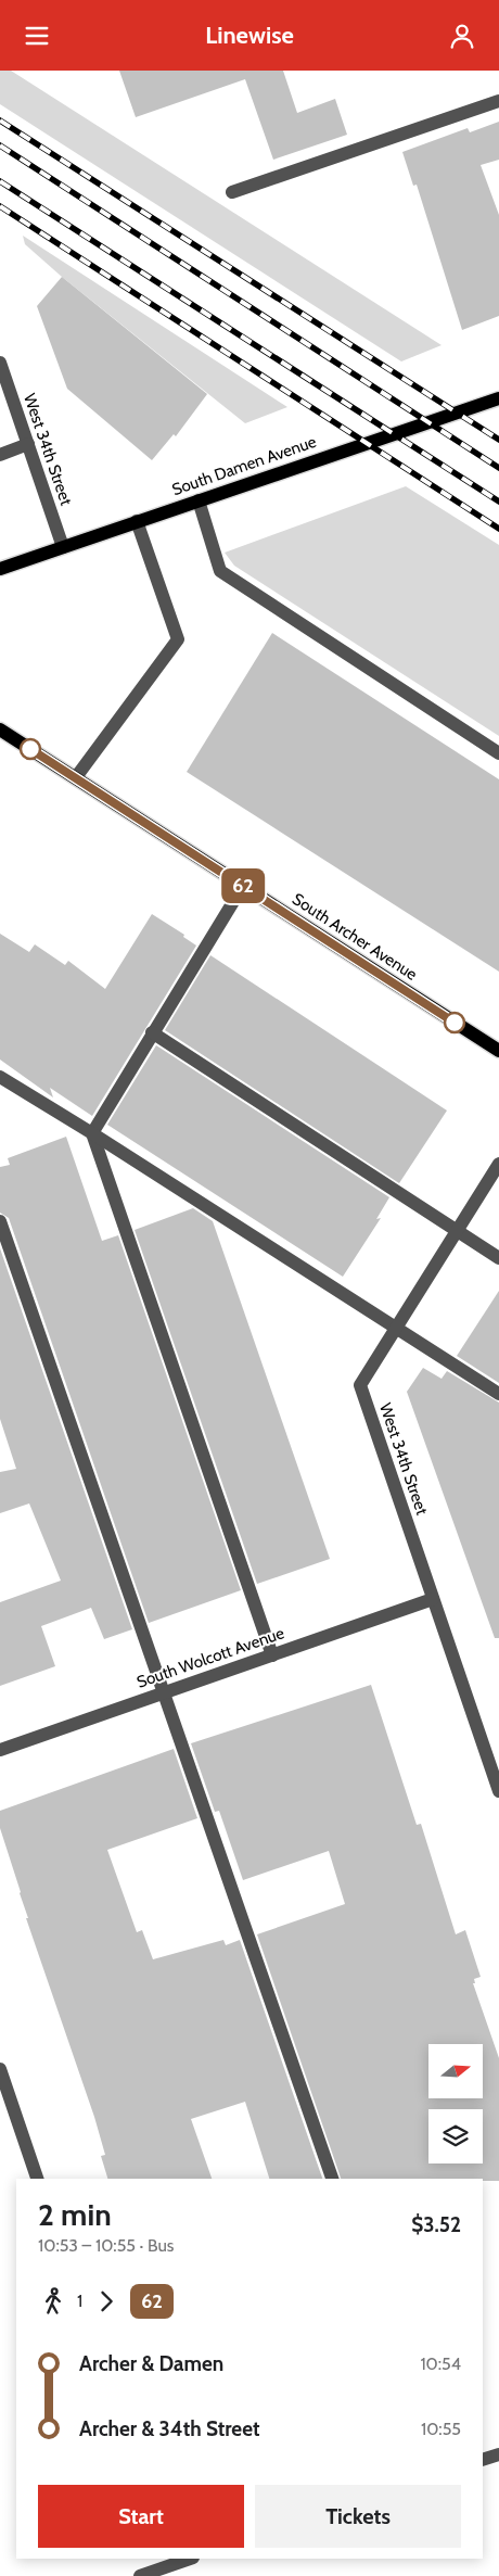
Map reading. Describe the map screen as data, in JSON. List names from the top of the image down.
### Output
{
  "streets": {
    "main road": ["South Damen Avenue", "South Archer Avenue"],
    "street": ["West 34th Street", "South Wolcott Avenue"]
  },
  "crossings": [
    ["West 34th Street", "South Damen Avenue"],
    ["West 34th Street", "South Wolcott Avenue"]
  ],
  "lines": ["bus line 62"],
  "north": "right",
  "page": {
    "header": "Linewise",
    "on_map": "62",
    "heading": ["2 min", "10:53 – 10:55 · Bus", "$3.52"],
    "legs": ["1", "62"],
    "list": [
      {
        "name": "Archer & Damen",
        "value": "10:54"
      },
      {
        "name": "Archer & 34th Street",
        "value": "10:55"
      }
    ],
    "buttons": ["Start", "Tickets"]
  }
}
